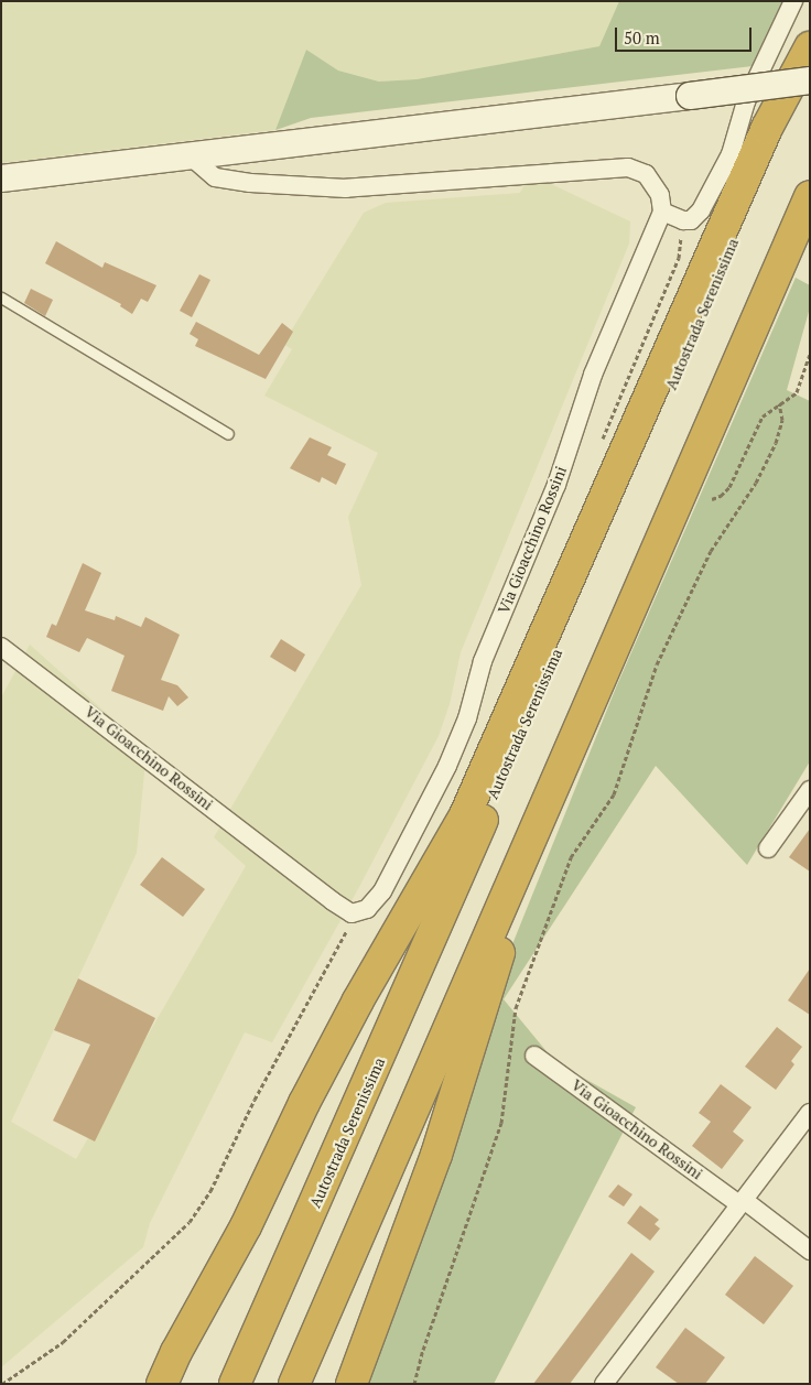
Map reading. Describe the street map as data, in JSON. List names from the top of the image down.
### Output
{
  "streets": {
    "highway": ["Autostrada Serenissima"],
    "street": ["Via Gioacchino Rossini"]
  },
  "scale_bar": "50 m"
}
